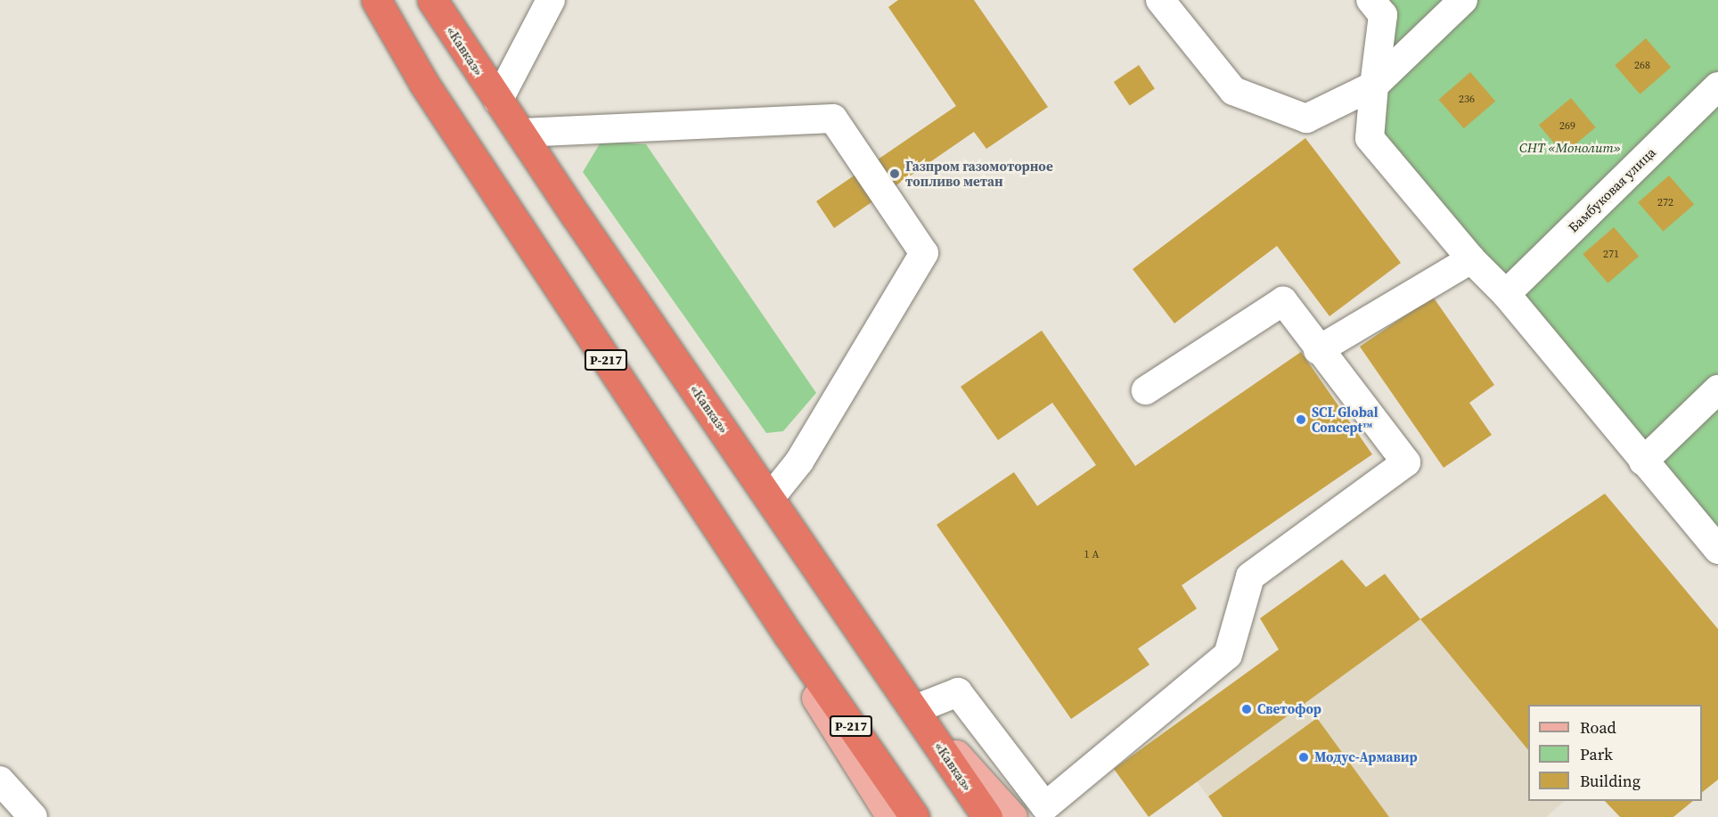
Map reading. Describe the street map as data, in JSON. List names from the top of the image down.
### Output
{
  "streets": {
    "highway": ["«Кавказ»", "Р-217"],
    "street": ["Бамбуковая улица"]
  },
  "parks": ["СНТ «Монолит»"],
  "places": [
    "Газпром газомоторное топливо метан",
    "SCL Global Concept™",
    "Светофор",
    "Модус-Армавир"
  ],
  "house_numbers": [
    "268",
    "236",
    "269",
    "272",
    "271",
    "1 А"
  ],
  "legend": ["Road", "Park", "Building"]
}
